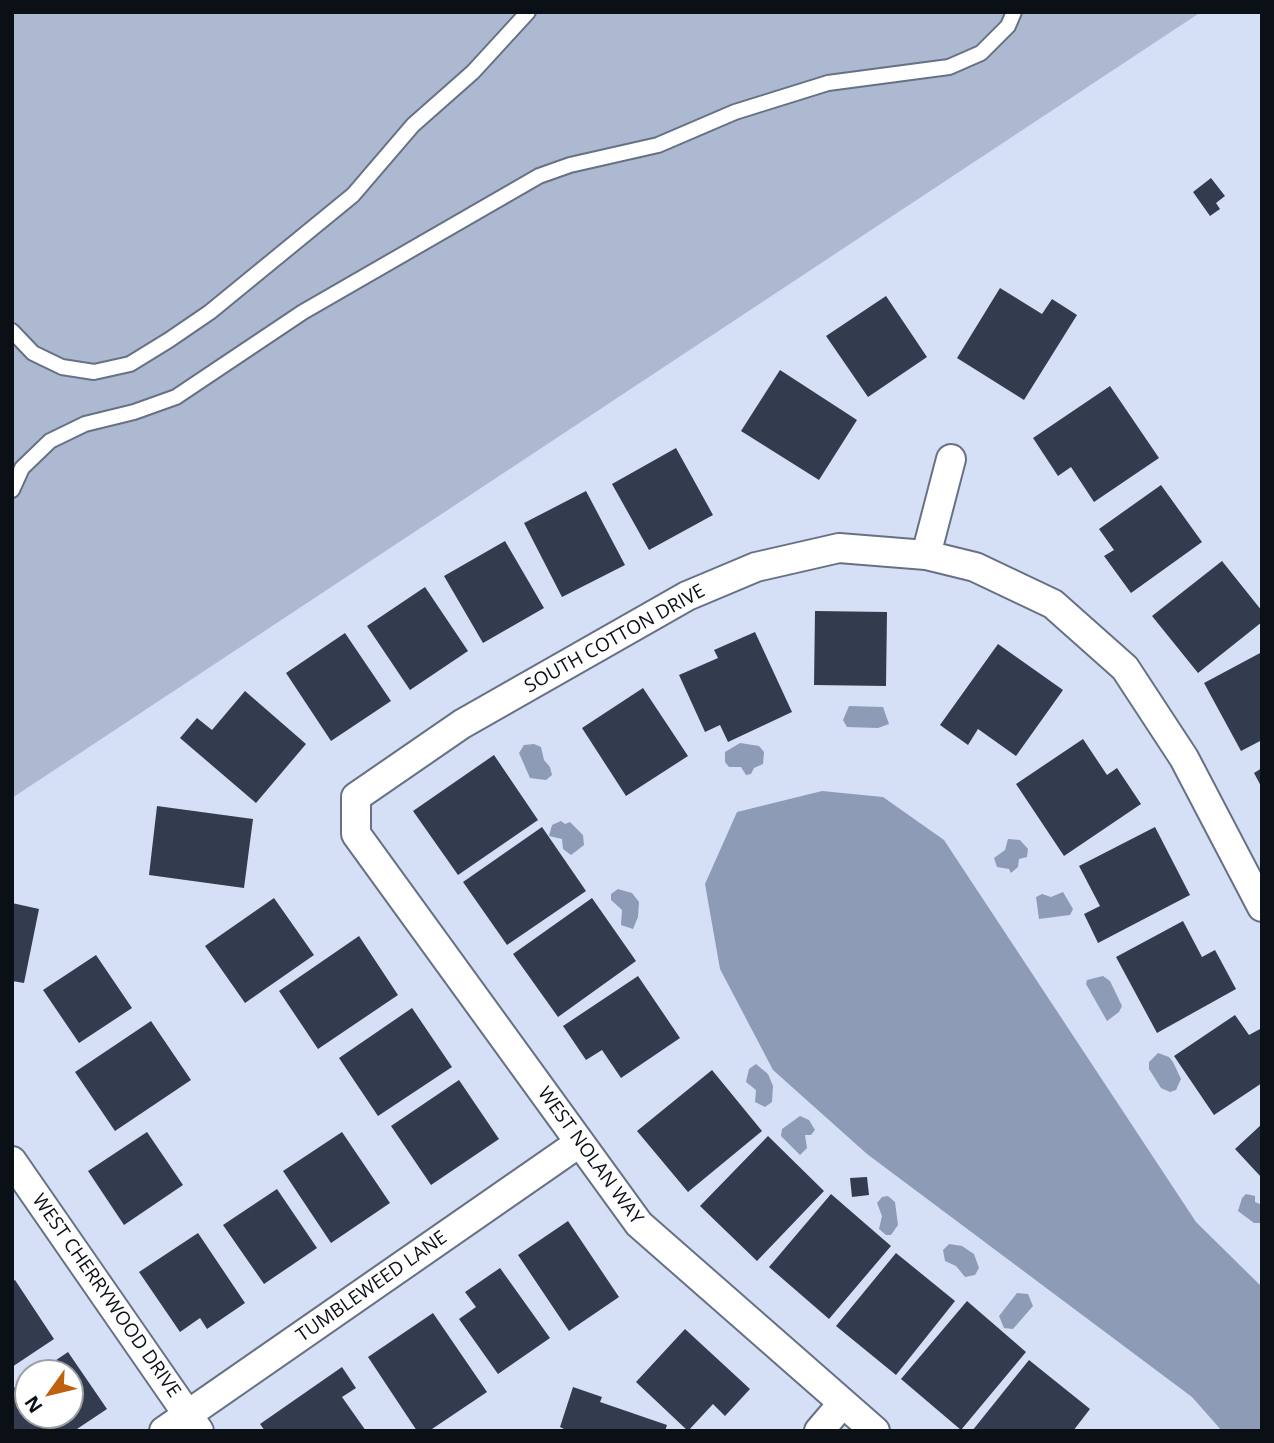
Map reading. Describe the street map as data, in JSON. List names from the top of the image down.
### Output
{
  "streets": {
    "street": [
      "SOUTH COTTON DRIVE",
      "WEST NOLAN WAY",
      "TUMBLEWEED LANE",
      "WEST CHERRYWOOD DRIVE"
    ]
  },
  "crossings": [
    ["SOUTH COTTON DRIVE", "WEST NOLAN WAY"],
    ["WEST NOLAN WAY", "TUMBLEWEED LANE"],
    ["TUMBLEWEED LANE", "WEST CHERRYWOOD DRIVE"]
  ],
  "north": "bottom left"
}
